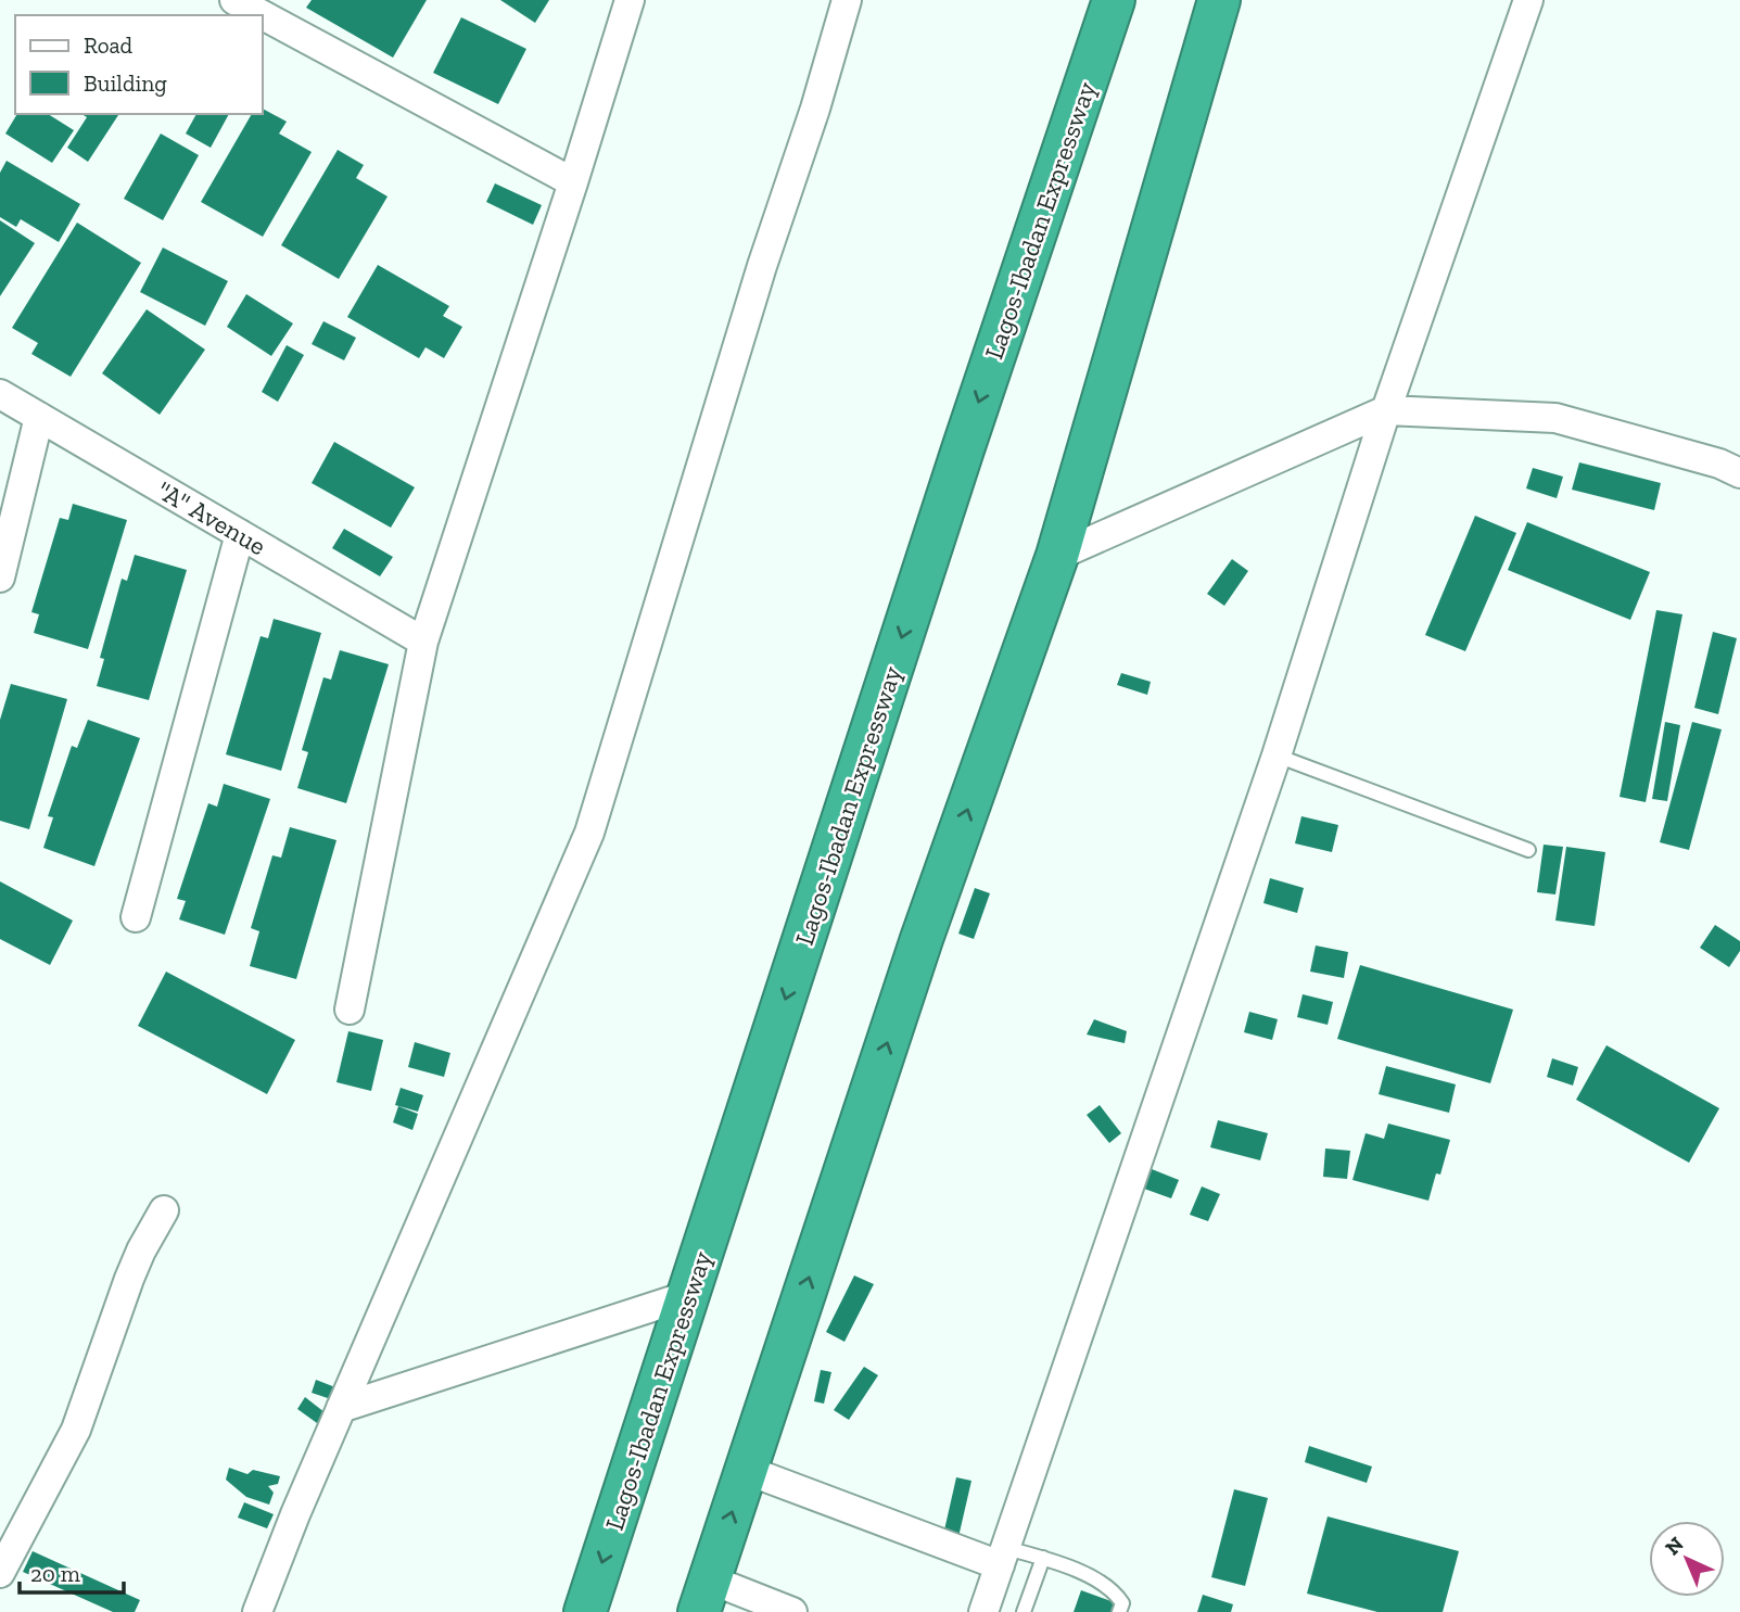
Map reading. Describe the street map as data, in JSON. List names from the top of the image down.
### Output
{
  "streets": {
    "highway": ["Lagos-Ibadan Expressway"],
    "street": ["\"A\" Avenue"]
  },
  "legend": ["Road", "Building"],
  "scale_bar": "20 m",
  "north": "top left"
}
